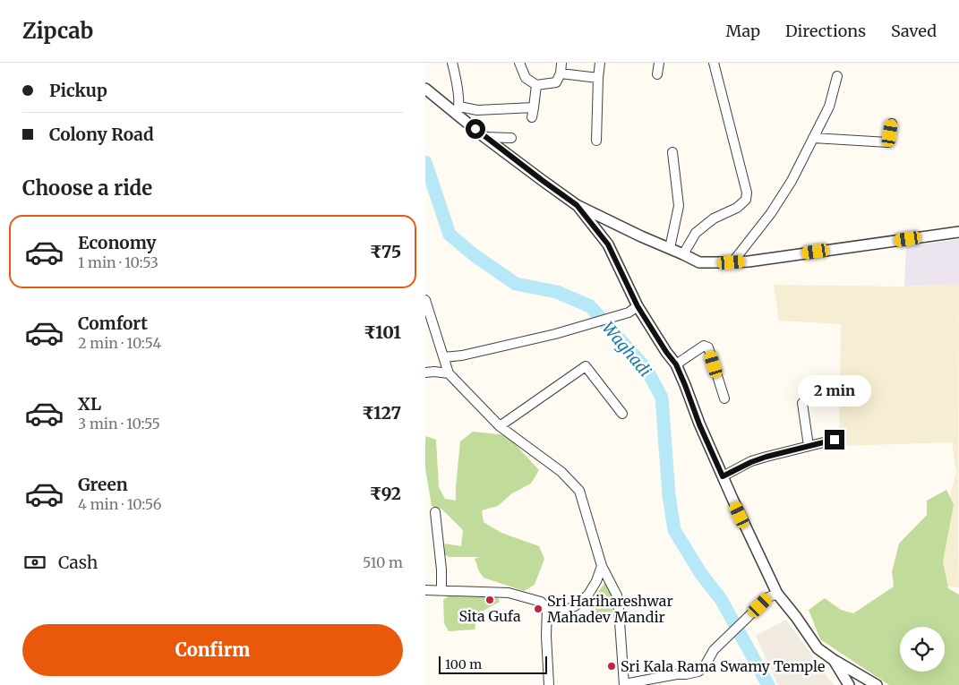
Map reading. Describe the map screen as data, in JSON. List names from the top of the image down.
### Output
{
  "water": ["Waghadi"],
  "places": ["Sita Gufa", "Sri Harihareshwar Mahadev Mandir", "Sri Kala Rama Swamy Temple"],
  "scale_bar": "100 m",
  "page": {
    "header": "Zipcab",
    "nav": ["Map", "Directions", "Saved"],
    "banner": ["Pickup", "Colony Road"],
    "heading": "Choose a ride",
    "list": [
      {
        "name": "Economy",
        "note": "1 min · 10:53",
        "value": "₹75"
      },
      {
        "name": "Comfort",
        "note": "2 min · 10:54",
        "value": "₹101"
      },
      {
        "name": "XL",
        "note": "3 min · 10:55",
        "value": "₹127"
      },
      {
        "name": "Green",
        "note": "4 min · 10:56",
        "value": "₹92"
      }
    ],
    "bubble": "2 min",
    "pay": ["Cash", "510 m"],
    "buttons": "Confirm",
    "scale": "100 m"
  }
}
